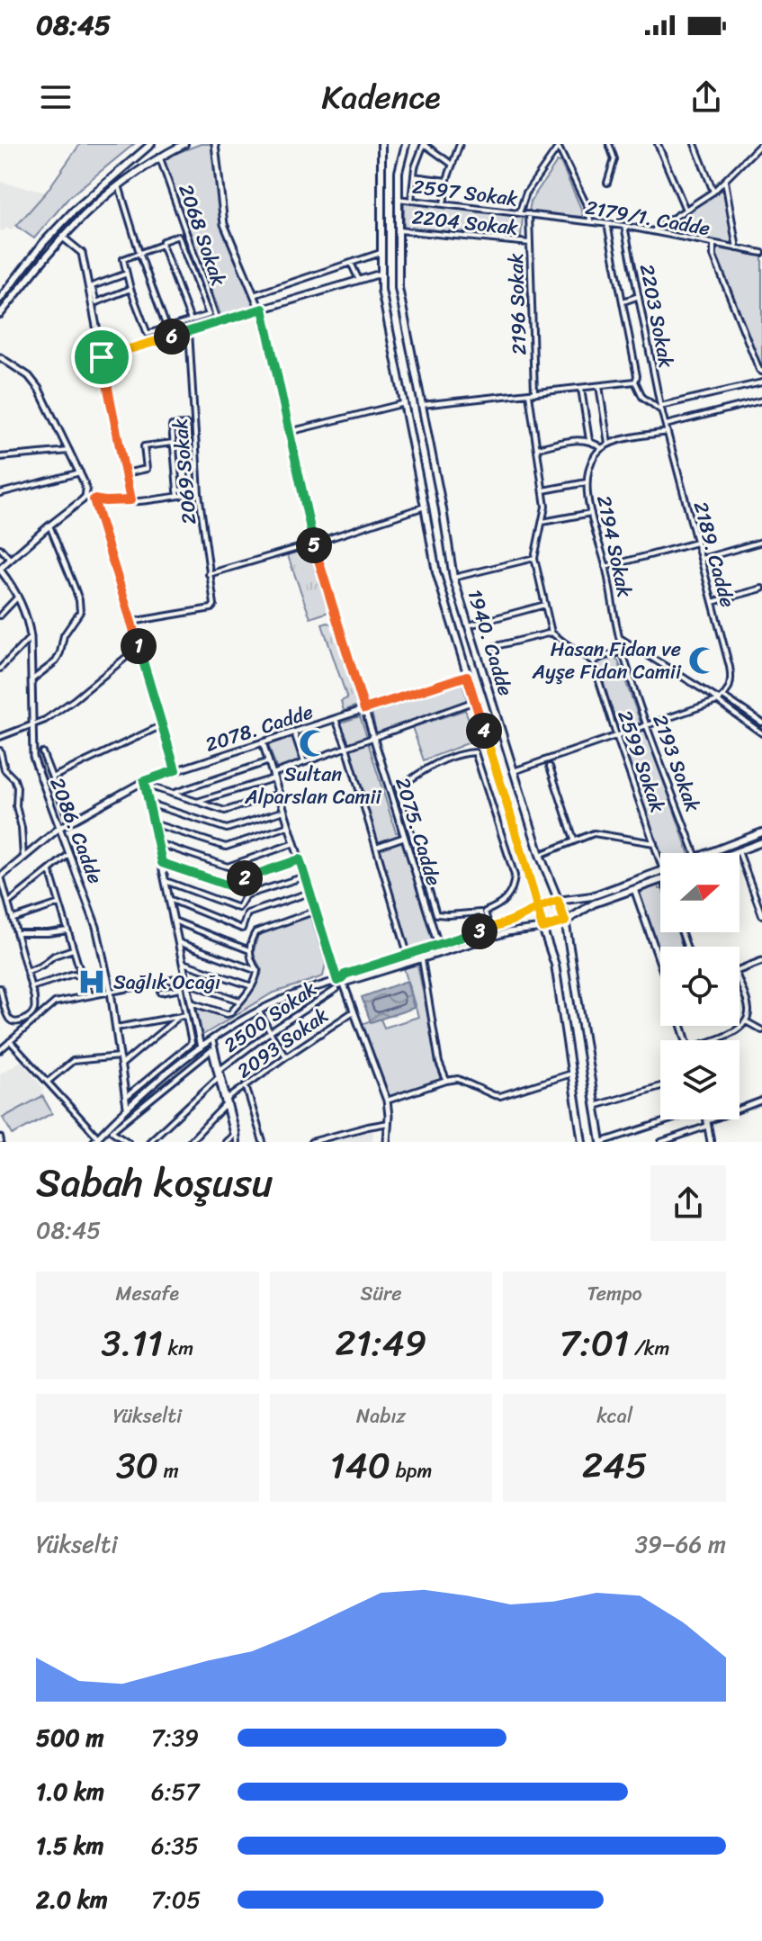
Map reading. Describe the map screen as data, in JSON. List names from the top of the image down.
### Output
{
  "streets": {
    "main road": ["1940. Cadde"],
    "street": [
      "2597 Sokak",
      "2179/1. Cadde",
      "2204 Sokak",
      "2068 Sokak",
      "2196 Sokak",
      "2203 Sokak",
      "2069 Sokak",
      "2194 Sokak",
      "2189. Cadde",
      "2078. Cadde",
      "2599 Sokak",
      "2193 Sokak",
      "2086. Cadde",
      "2075. Cadde",
      "2500 Sokak",
      "2093 Sokak"
    ]
  },
  "crossings": [
    ["2597 Sokak", "2179/1. Cadde"],
    ["2597 Sokak", "2196 Sokak"],
    ["2597 Sokak", "1940. Cadde"],
    ["2179/1. Cadde", "2196 Sokak"],
    ["2179/1. Cadde", "2203 Sokak"],
    ["2204 Sokak", "2196 Sokak"],
    ["2204 Sokak", "1940. Cadde"],
    ["2203 Sokak", "2189. Cadde"],
    ["2194 Sokak", "2189. Cadde"],
    ["2194 Sokak", "2193 Sokak"],
    ["1940. Cadde", "2078. Cadde"],
    ["2078. Cadde", "2086. Cadde"],
    ["2078. Cadde", "2075. Cadde"]
  ],
  "places": {
    "mosque": ["Hasan Fidan ve Ayşe Fidan Camii", "Sultan Alparslan Camii"],
    "hospital": ["Sağlık Ocağı"]
  },
  "north": "right",
  "page": {
    "status": "08:45",
    "header": "Kadence",
    "pins": [
      "6",
      "5",
      "1",
      "4",
      "2",
      "3"
    ],
    "heading": ["Sabah koşusu", "08:45"],
    "stats": [
      ["Mesafe", "3.11 km"],
      ["Süre", "21:49"],
      ["Tempo", "7:01 /km"],
      ["Yükselti", "30 m"],
      ["Nabız", "140 bpm"],
      ["kcal", "245"]
    ],
    "chart": ["Yükselti", "39–66 m"],
    "list": [
      {
        "name": "500 m",
        "note": "7:39"
      },
      {
        "name": "1.0 km",
        "note": "6:57"
      },
      {
        "name": "1.5 km",
        "note": "6:35"
      },
      {
        "name": "2.0 km",
        "note": "7:05"
      }
    ]
  }
}
